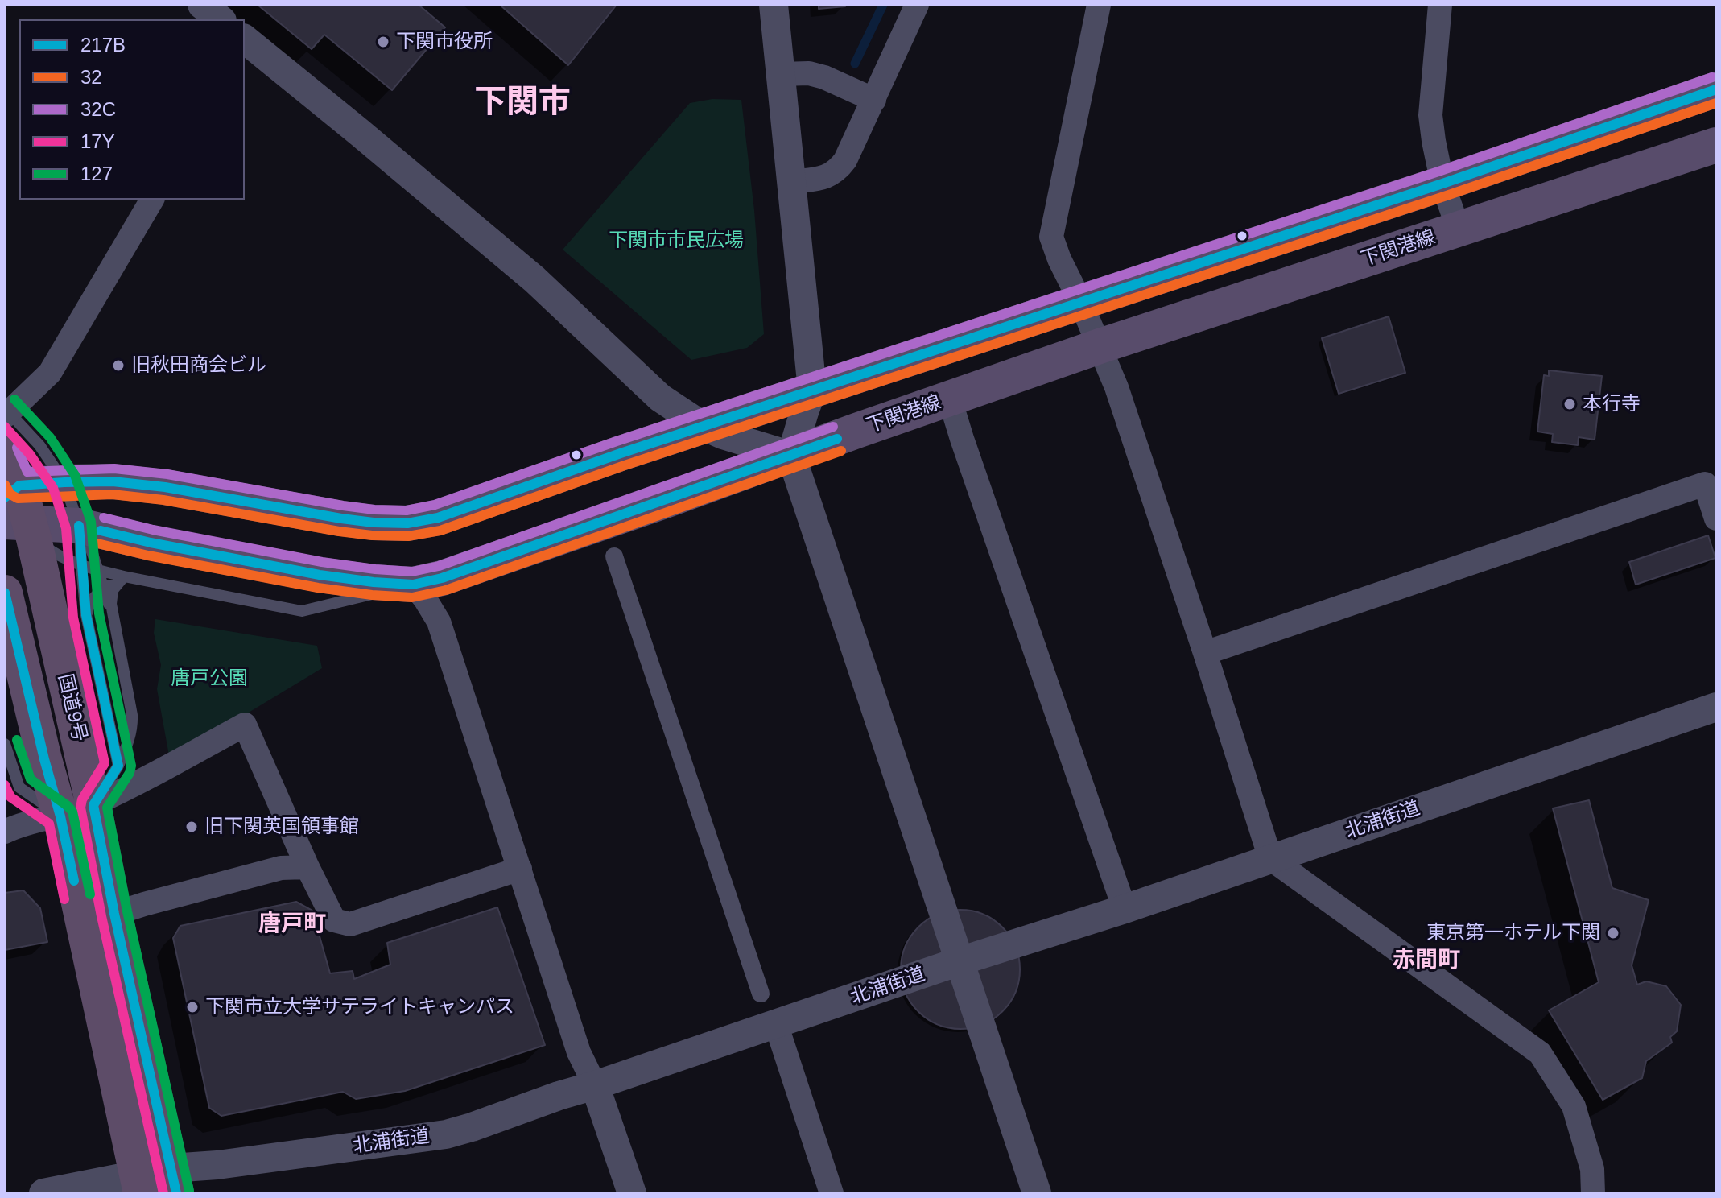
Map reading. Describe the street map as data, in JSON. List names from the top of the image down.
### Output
{
  "streets": {
    "highway": ["国道9号"],
    "main road": ["下関港線"],
    "street": ["北浦街道"]
  },
  "crossings": [
    ["下関港線", "国道9号"],
    ["国道9号", "北浦街道"]
  ],
  "districts": ["下関市", "唐戸町", "赤間町"],
  "parks": ["下関市市民広場", "唐戸公園"],
  "places": [
    "下関市役所",
    "旧秋田商会ビル",
    "本行寺",
    "旧下関英国領事館",
    "東京第一ホテル下関",
    "下関市立大学サテライトキャンパス"
  ],
  "lines": [
    "transit line 32C",
    "transit line 217B",
    "transit line 32",
    "transit line 127",
    "transit line 17Y"
  ],
  "legend": [
    "217B",
    "32",
    "32C",
    "17Y",
    "127"
  ]
}
